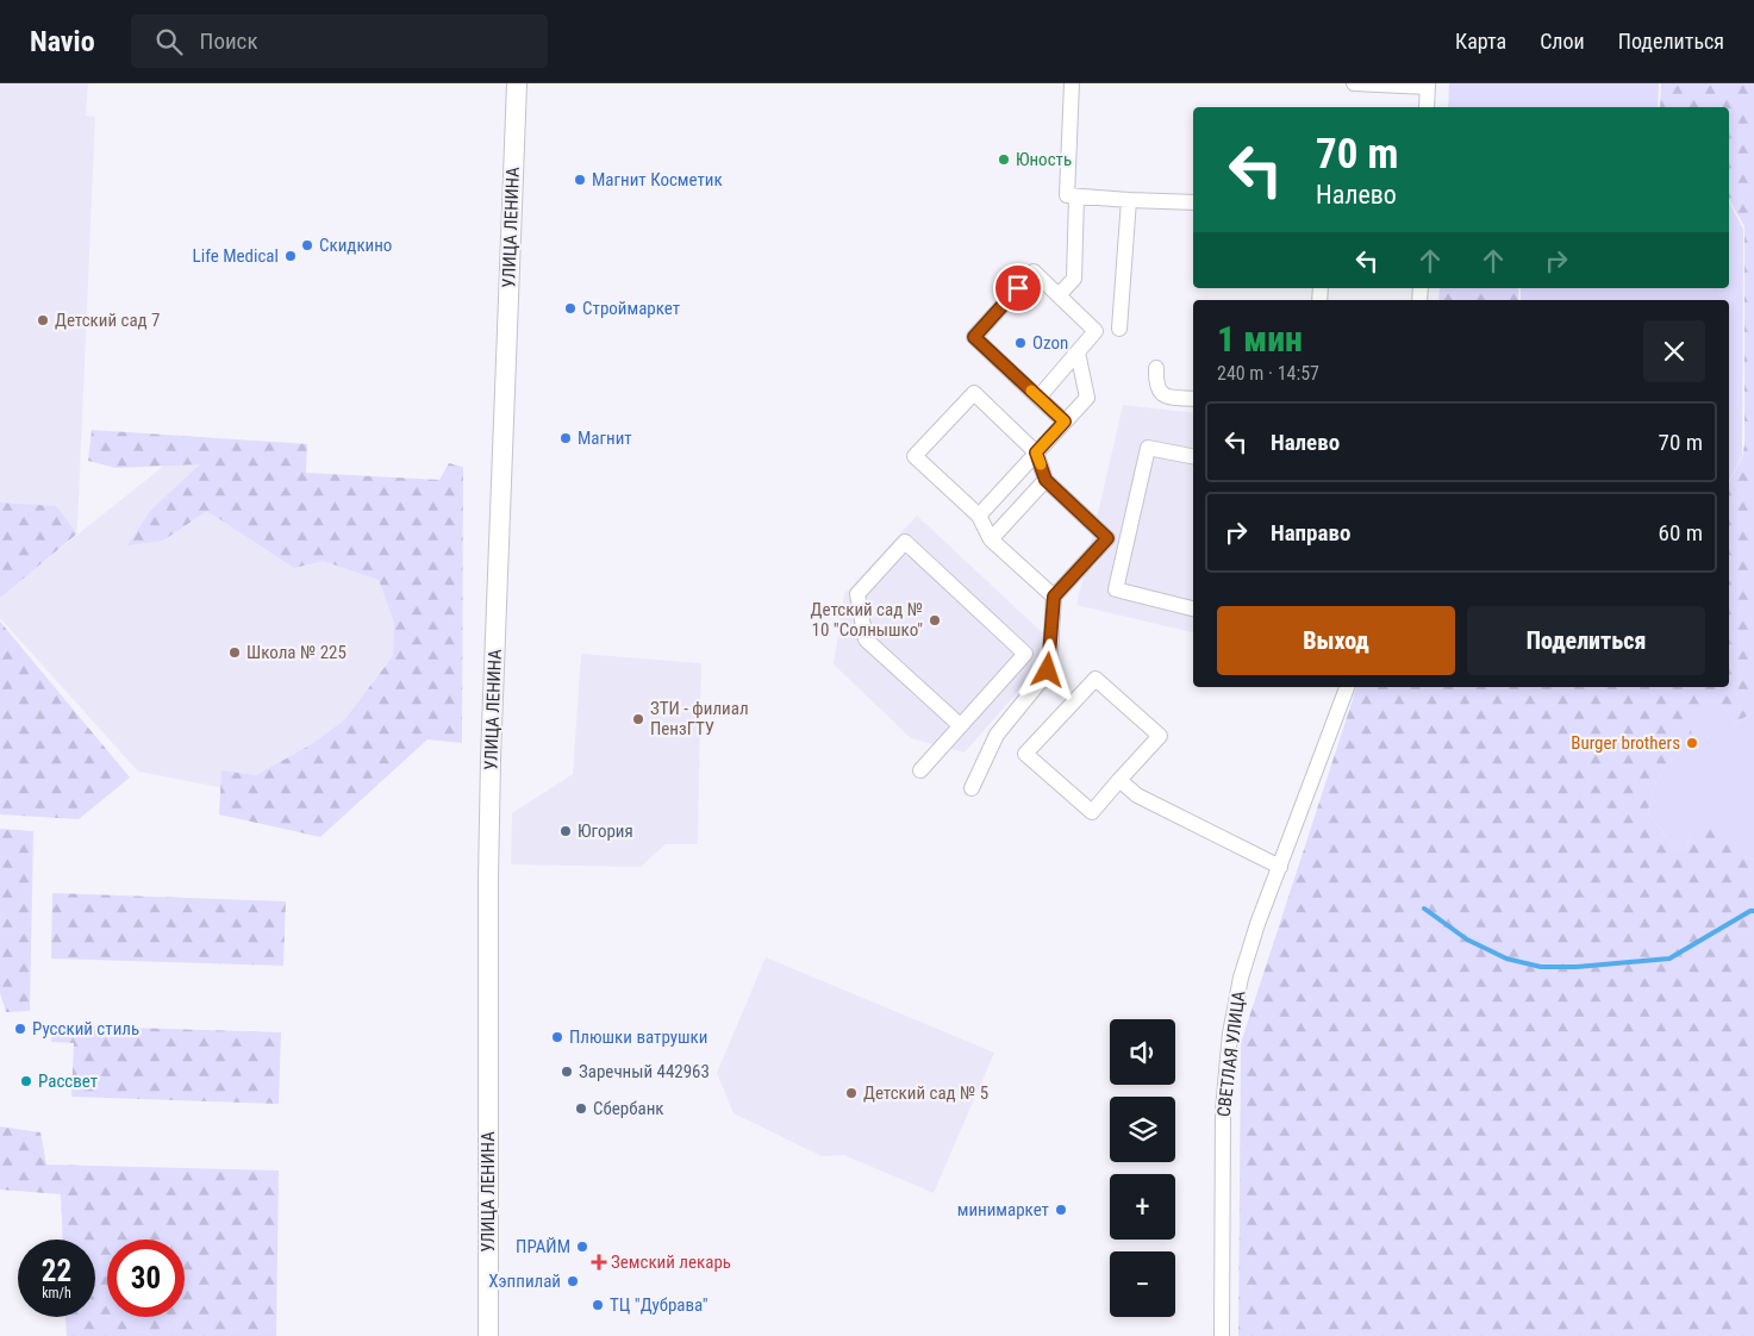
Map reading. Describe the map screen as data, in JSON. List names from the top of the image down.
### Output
{
  "streets": {
    "main road": ["УЛИЦА ЛЕНИНА"],
    "street": ["СВЕТЛАЯ УЛИЦА"]
  },
  "places": {
    "other": [
      "Юность",
      "Магнит Косметик",
      "Скидкино",
      "Life Medical",
      "Строймаркет",
      "Детский сад 7",
      "Ozon",
      "Магнит",
      "Детский сад № 10 \"Солнышко\"",
      "Школа № 225",
      "ЗТИ - филиал ПензГТУ",
      "Burger brothers",
      "Югория",
      "Русский стиль",
      "Плюшки ватрушки",
      "Заречный 442963",
      "Рассвет",
      "Детский сад № 5",
      "Сбербанк",
      "минимаркет",
      "ПРАЙМ",
      "Хэппилай",
      "ТЦ \"Дубрава\""
    ],
    "health": ["Земский лекарь"]
  },
  "page": {
    "header": "Navio",
    "search": "Поиск",
    "nav": ["Карта", "Слои", "Поделиться"],
    "turn": ["70 m", "Налево"],
    "heading": ["1 мин", "240 m · 14:57"],
    "list": [
      {
        "name": "Налево",
        "value": "70 m"
      },
      {
        "name": "Направо",
        "value": "60 m"
      }
    ],
    "buttons": ["Выход", "Поделиться"],
    "map_buttons": ["+", "−"],
    "speed": "22 km/h",
    "limit": "30"
  }
}
